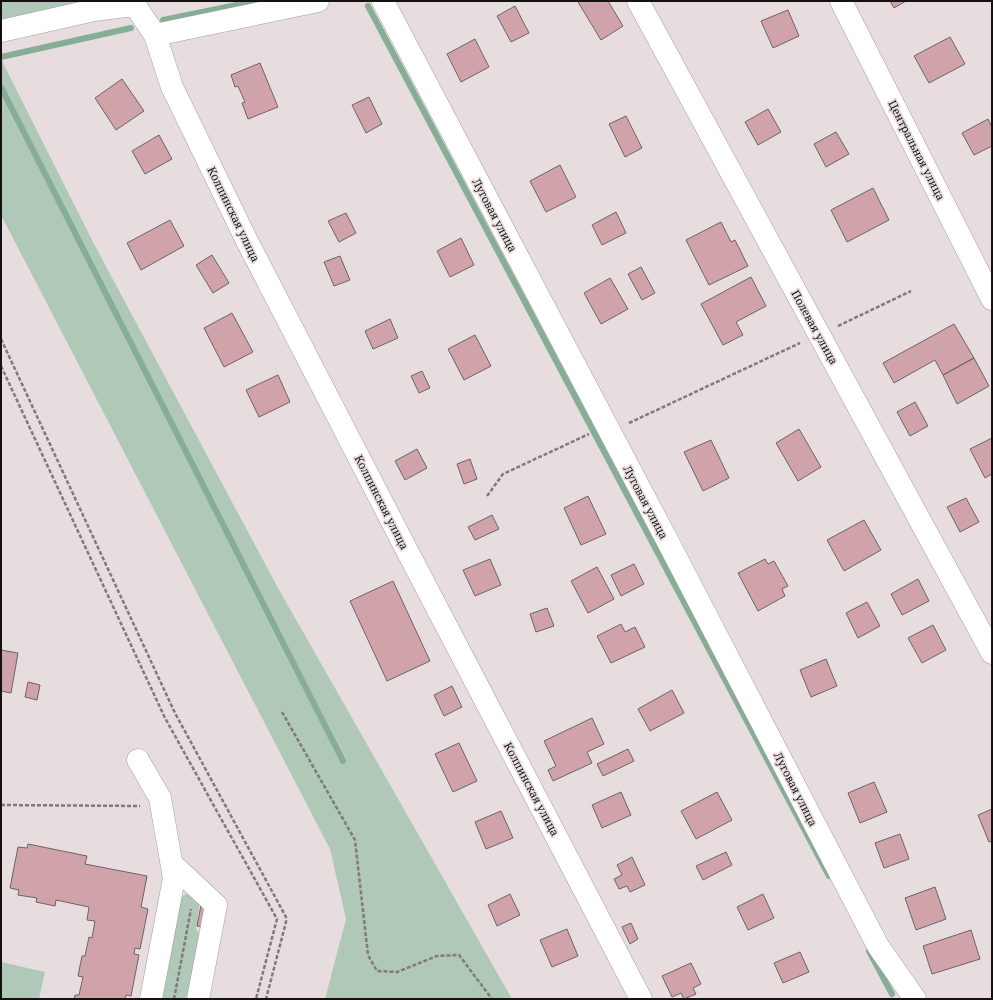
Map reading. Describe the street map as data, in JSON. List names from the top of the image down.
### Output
{
  "streets": {
    "street": [
      "Центральная улица",
      "Колпинская улица",
      "Луговая улица",
      "Полевая улица"
    ]
  }
}
